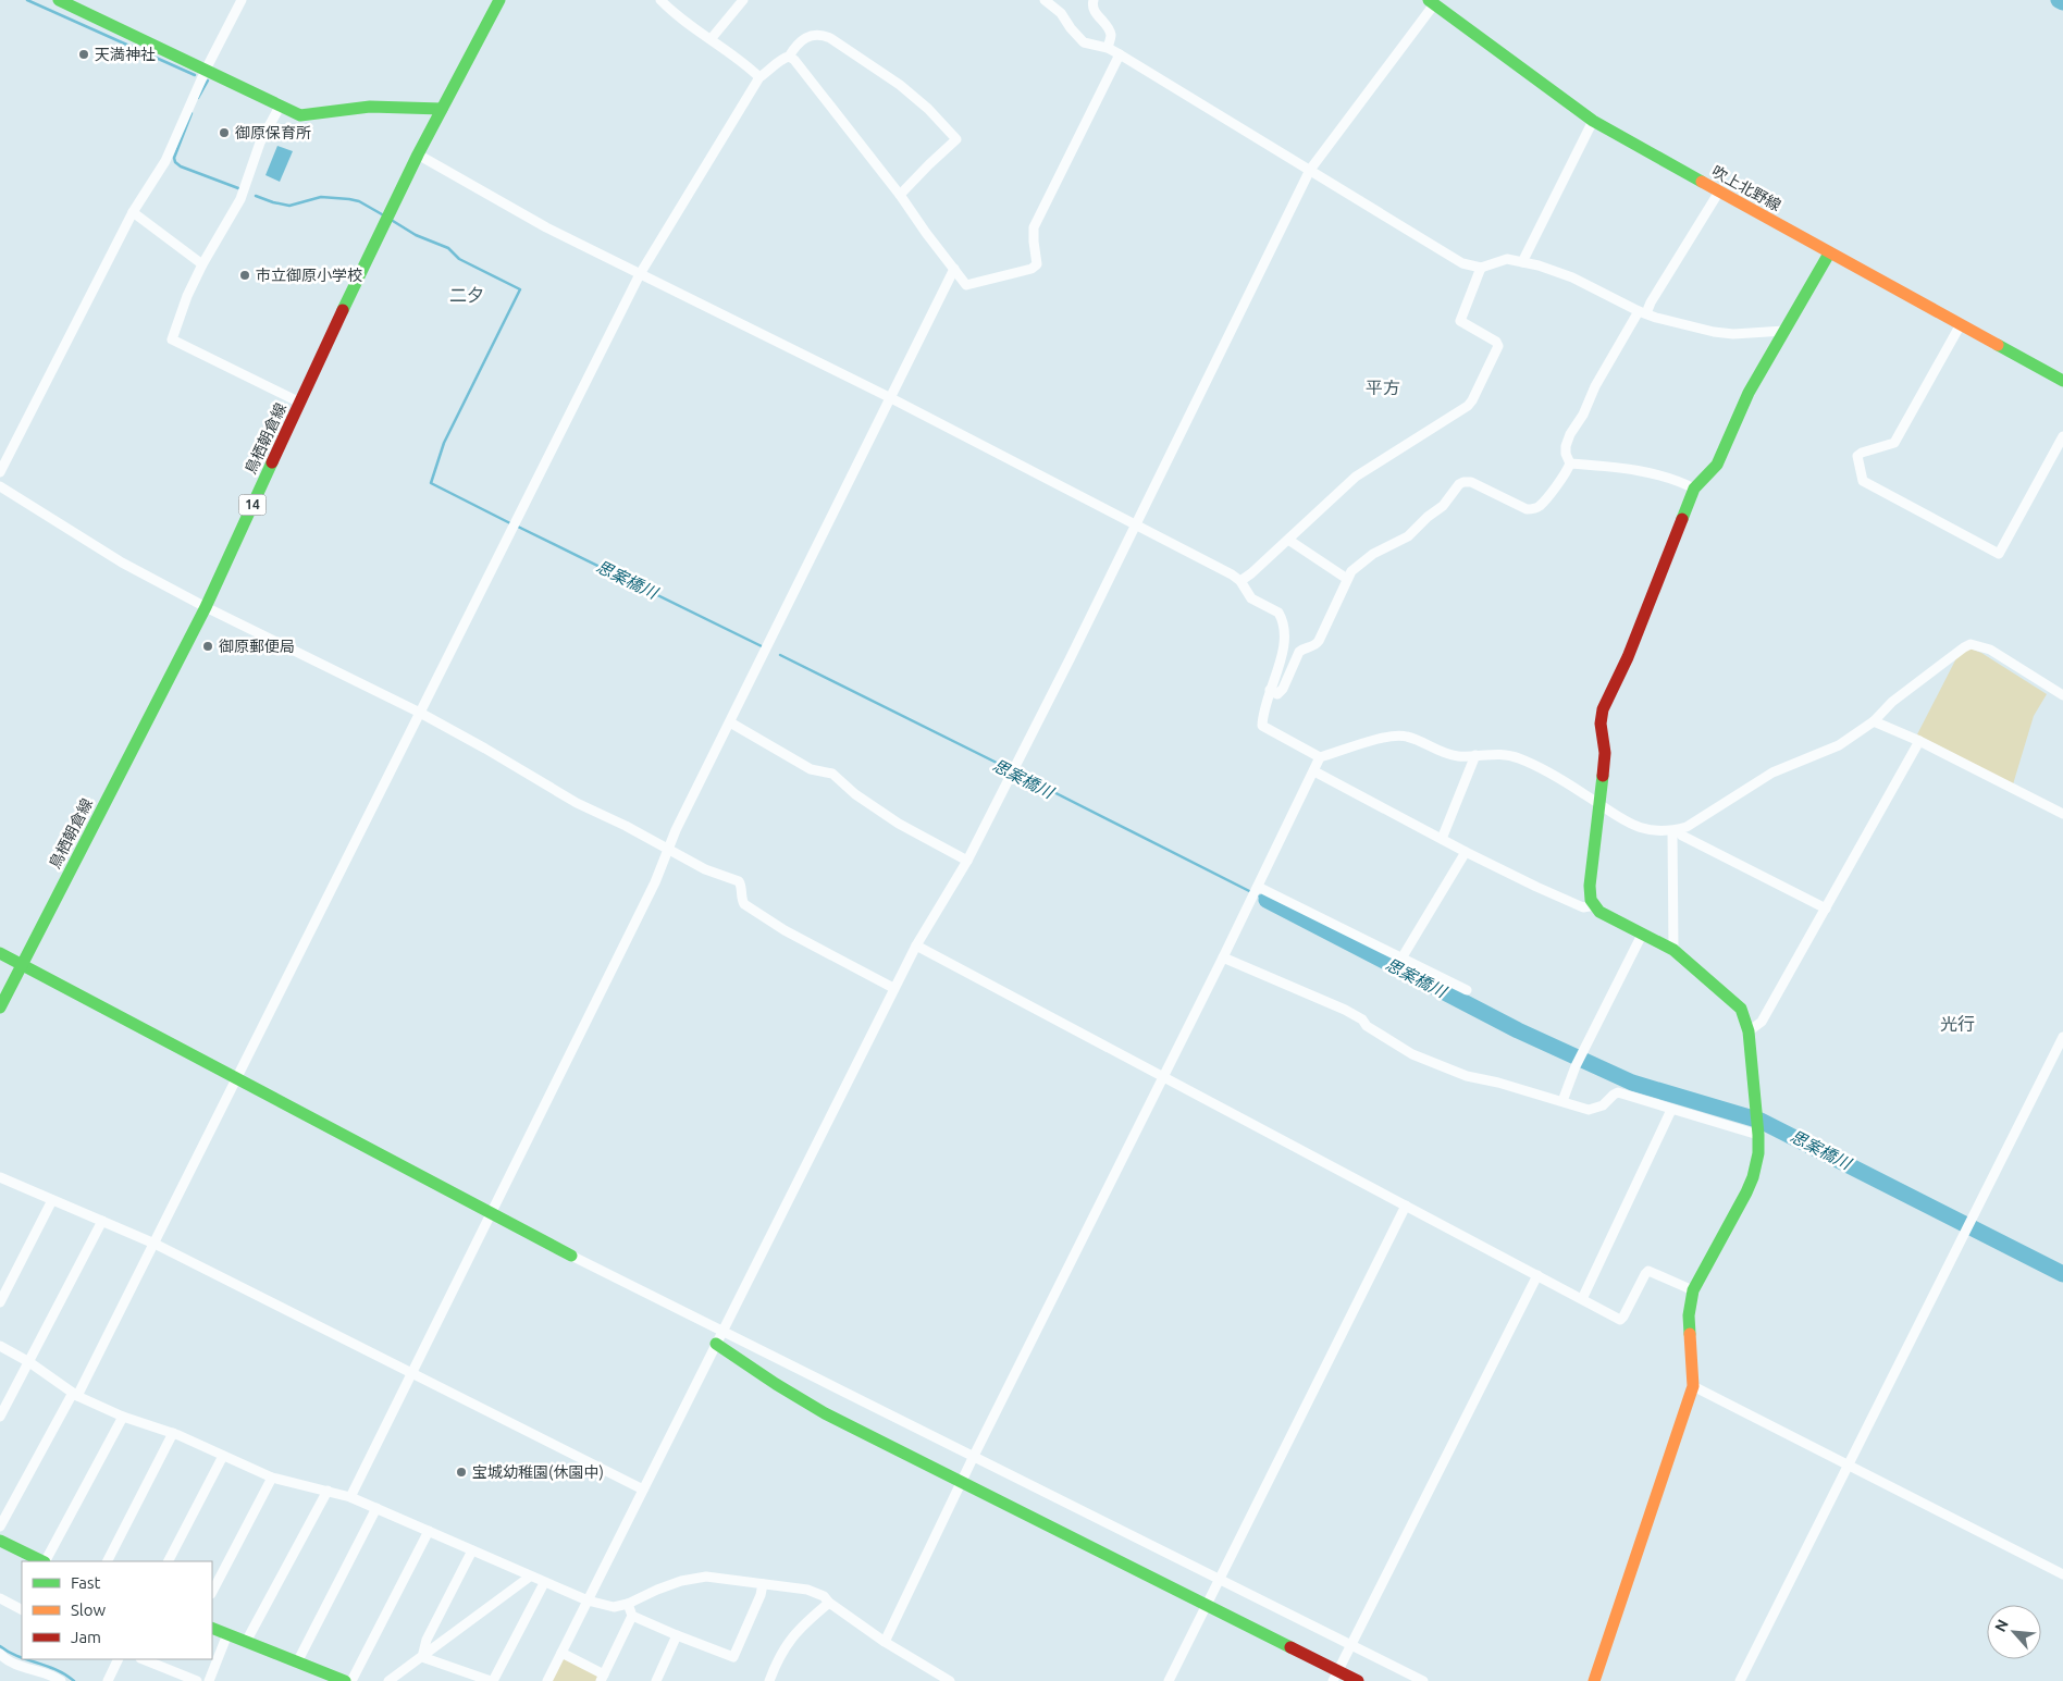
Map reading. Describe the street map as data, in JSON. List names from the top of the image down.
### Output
{
  "streets": {
    "street": ["吹上北野線", "鳥栖朝倉線", "14"]
  },
  "districts": ["二夕", "平方", "光行"],
  "water": ["思案橋川"],
  "places": [
    "天満神社",
    "御原保育所",
    "市立御原小学校",
    "御原郵便局",
    "宝城幼稚園(休園中)"
  ],
  "legend": ["Fast", "Slow", "Jam"],
  "north": "top left"
}
